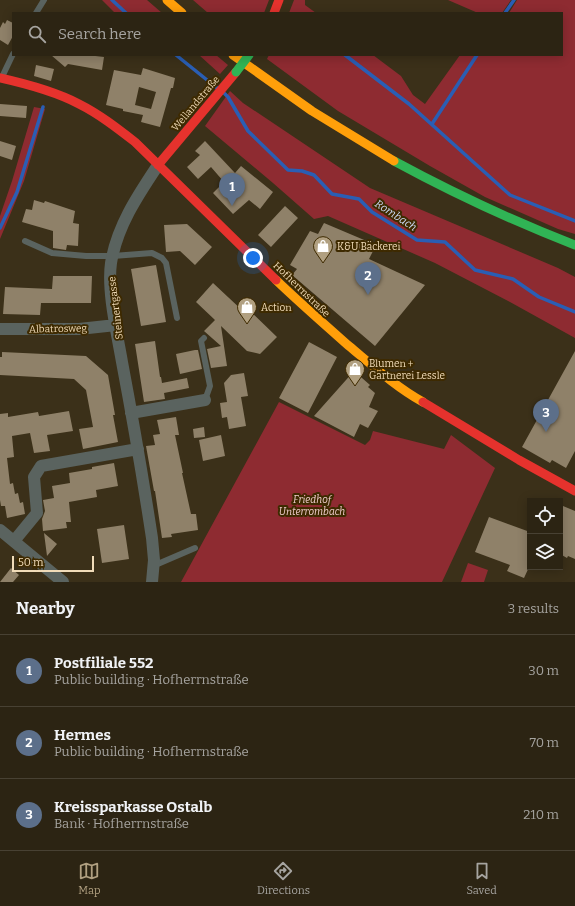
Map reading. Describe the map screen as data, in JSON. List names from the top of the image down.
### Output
{
  "streets": {
    "main road": ["Wellandstraße", "Hofherrnstraße"],
    "street": ["Steinertgasse", "Albatrosweg"]
  },
  "crossings": [
    ["Wellandstraße", "Hofherrnstraße"],
    ["Wellandstraße", "Steinertgasse"],
    ["Hofherrnstraße", "Steinertgasse"],
    ["Steinertgasse", "Albatrosweg"]
  ],
  "water": ["Rombach"],
  "parks": ["Friedhof Unterrombach"],
  "places": {
    "shop": ["K&U Bäckerei", "Action", "Blumen + Gärtnerei Lessle"]
  },
  "scale_bar": "50 m",
  "page": {
    "search": "Search here",
    "pins": ["1", "2", "3"],
    "scale": "50 m",
    "heading": ["Nearby", "3 results"],
    "list": [
      {
        "mark": "1",
        "name": "Postfiliale 552",
        "note": "Public building · Hofherrnstraße",
        "value": "30 m"
      },
      {
        "mark": "2",
        "name": "Hermes",
        "note": "Public building · Hofherrnstraße",
        "value": "70 m"
      },
      {
        "mark": "3",
        "name": "Kreissparkasse Ostalb",
        "note": "Bank · Hofherrnstraße",
        "value": "210 m"
      }
    ],
    "nav": ["Map", "Directions", "Saved"]
  }
}
